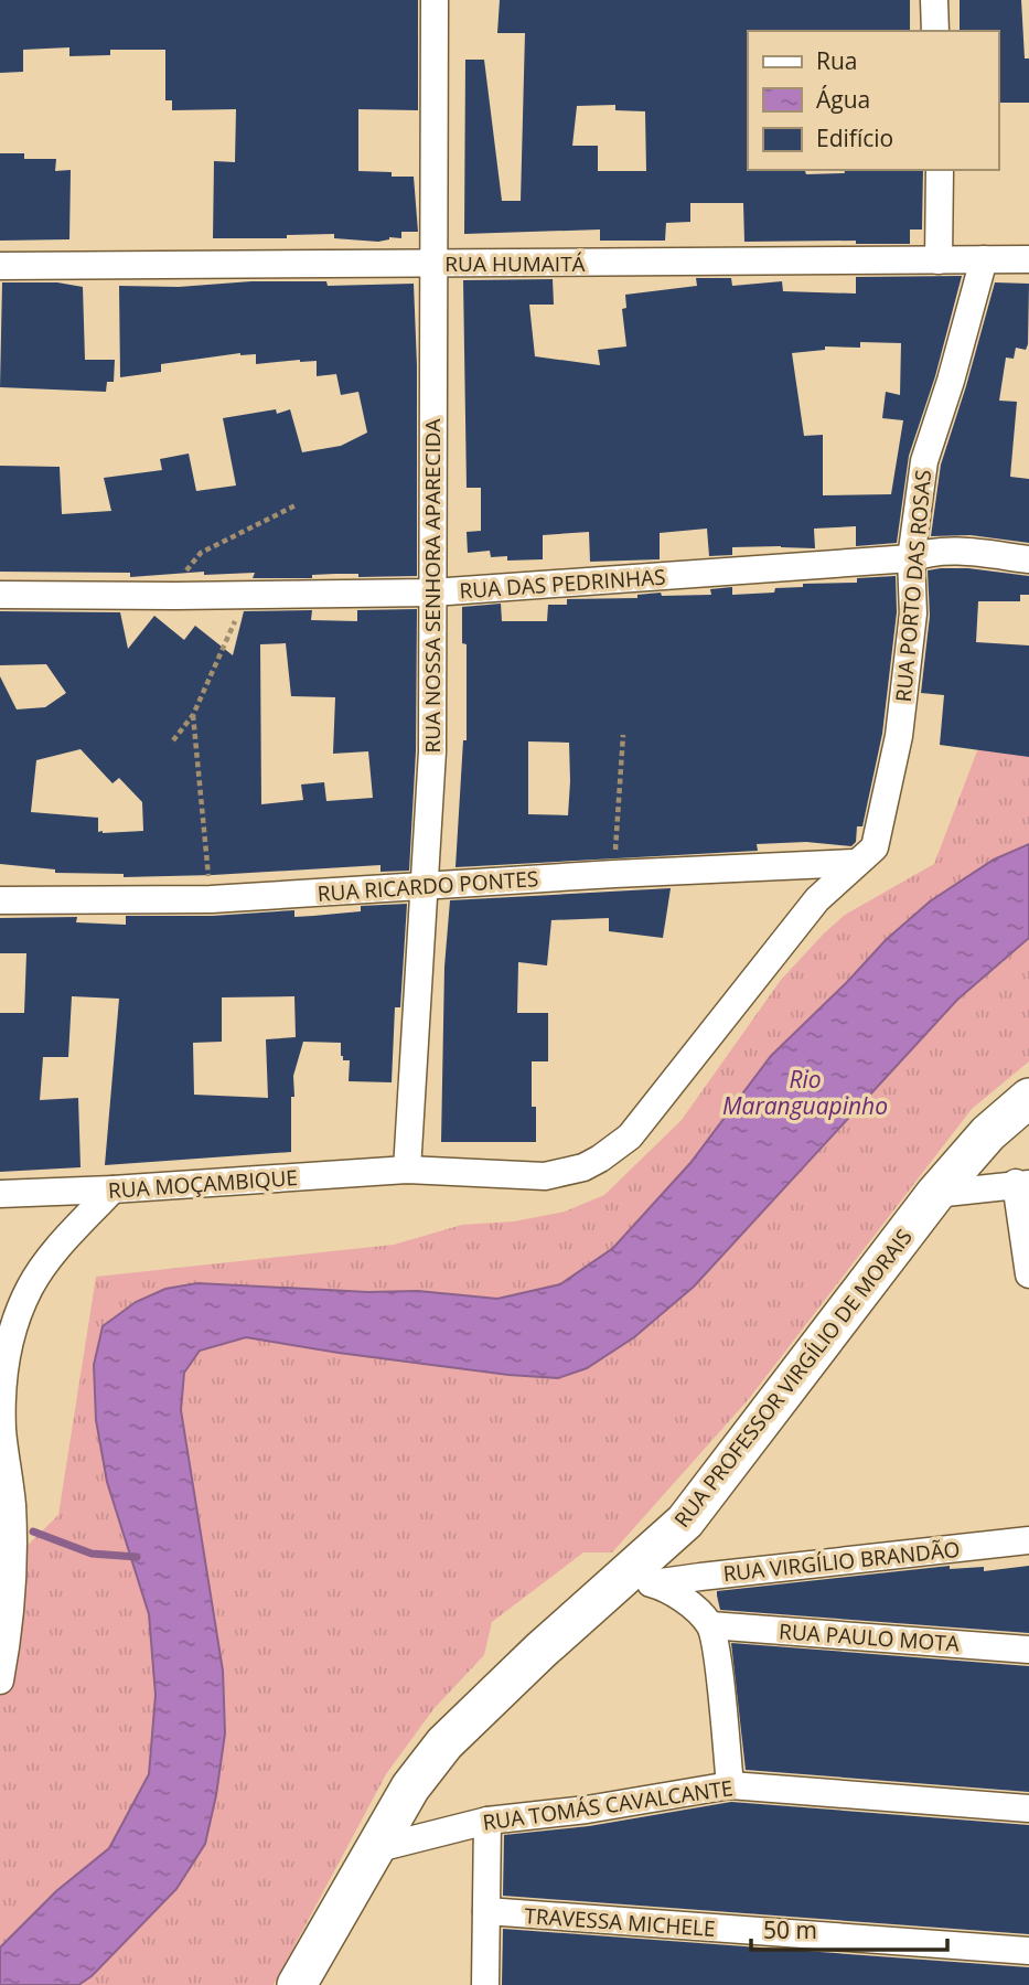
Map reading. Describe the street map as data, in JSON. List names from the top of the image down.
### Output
{
  "streets": {
    "main road": ["RUA PROFESSOR VIRGÍLIO DE MORAIS"],
    "street": [
      "RUA HUMAITÁ",
      "RUA DAS PEDRINHAS",
      "RUA NOSSA SENHORA APARECIDA",
      "RUA PORTO DAS ROSAS",
      "RUA RICARDO PONTES",
      "RUA MOÇAMBIQUE",
      "RUA VIRGÍLIO BRANDÃO",
      "RUA PAULO MOTA",
      "RUA TOMÁS CAVALCANTE",
      "TRAVESSA MICHELE"
    ]
  },
  "crossings": [
    ["RUA HUMAITÁ", "RUA NOSSA SENHORA APARECIDA"],
    ["RUA HUMAITÁ", "RUA PORTO DAS ROSAS"],
    ["RUA DAS PEDRINHAS", "RUA NOSSA SENHORA APARECIDA"],
    ["RUA DAS PEDRINHAS", "RUA PORTO DAS ROSAS"],
    ["RUA NOSSA SENHORA APARECIDA", "RUA PORTO DAS ROSAS"],
    ["RUA NOSSA SENHORA APARECIDA", "RUA RICARDO PONTES"],
    ["RUA NOSSA SENHORA APARECIDA", "RUA MOÇAMBIQUE"],
    ["RUA PORTO DAS ROSAS", "RUA RICARDO PONTES"],
    ["RUA PORTO DAS ROSAS", "RUA MOÇAMBIQUE"],
    ["RUA PROFESSOR VIRGÍLIO DE MORAIS", "RUA VIRGÍLIO BRANDÃO"],
    ["RUA PROFESSOR VIRGÍLIO DE MORAIS", "RUA TOMÁS CAVALCANTE"]
  ],
  "water": ["Rio Maranguapinho"],
  "legend": ["Rua", "Água", "Edifício"],
  "scale_bar": "50 m"
}
